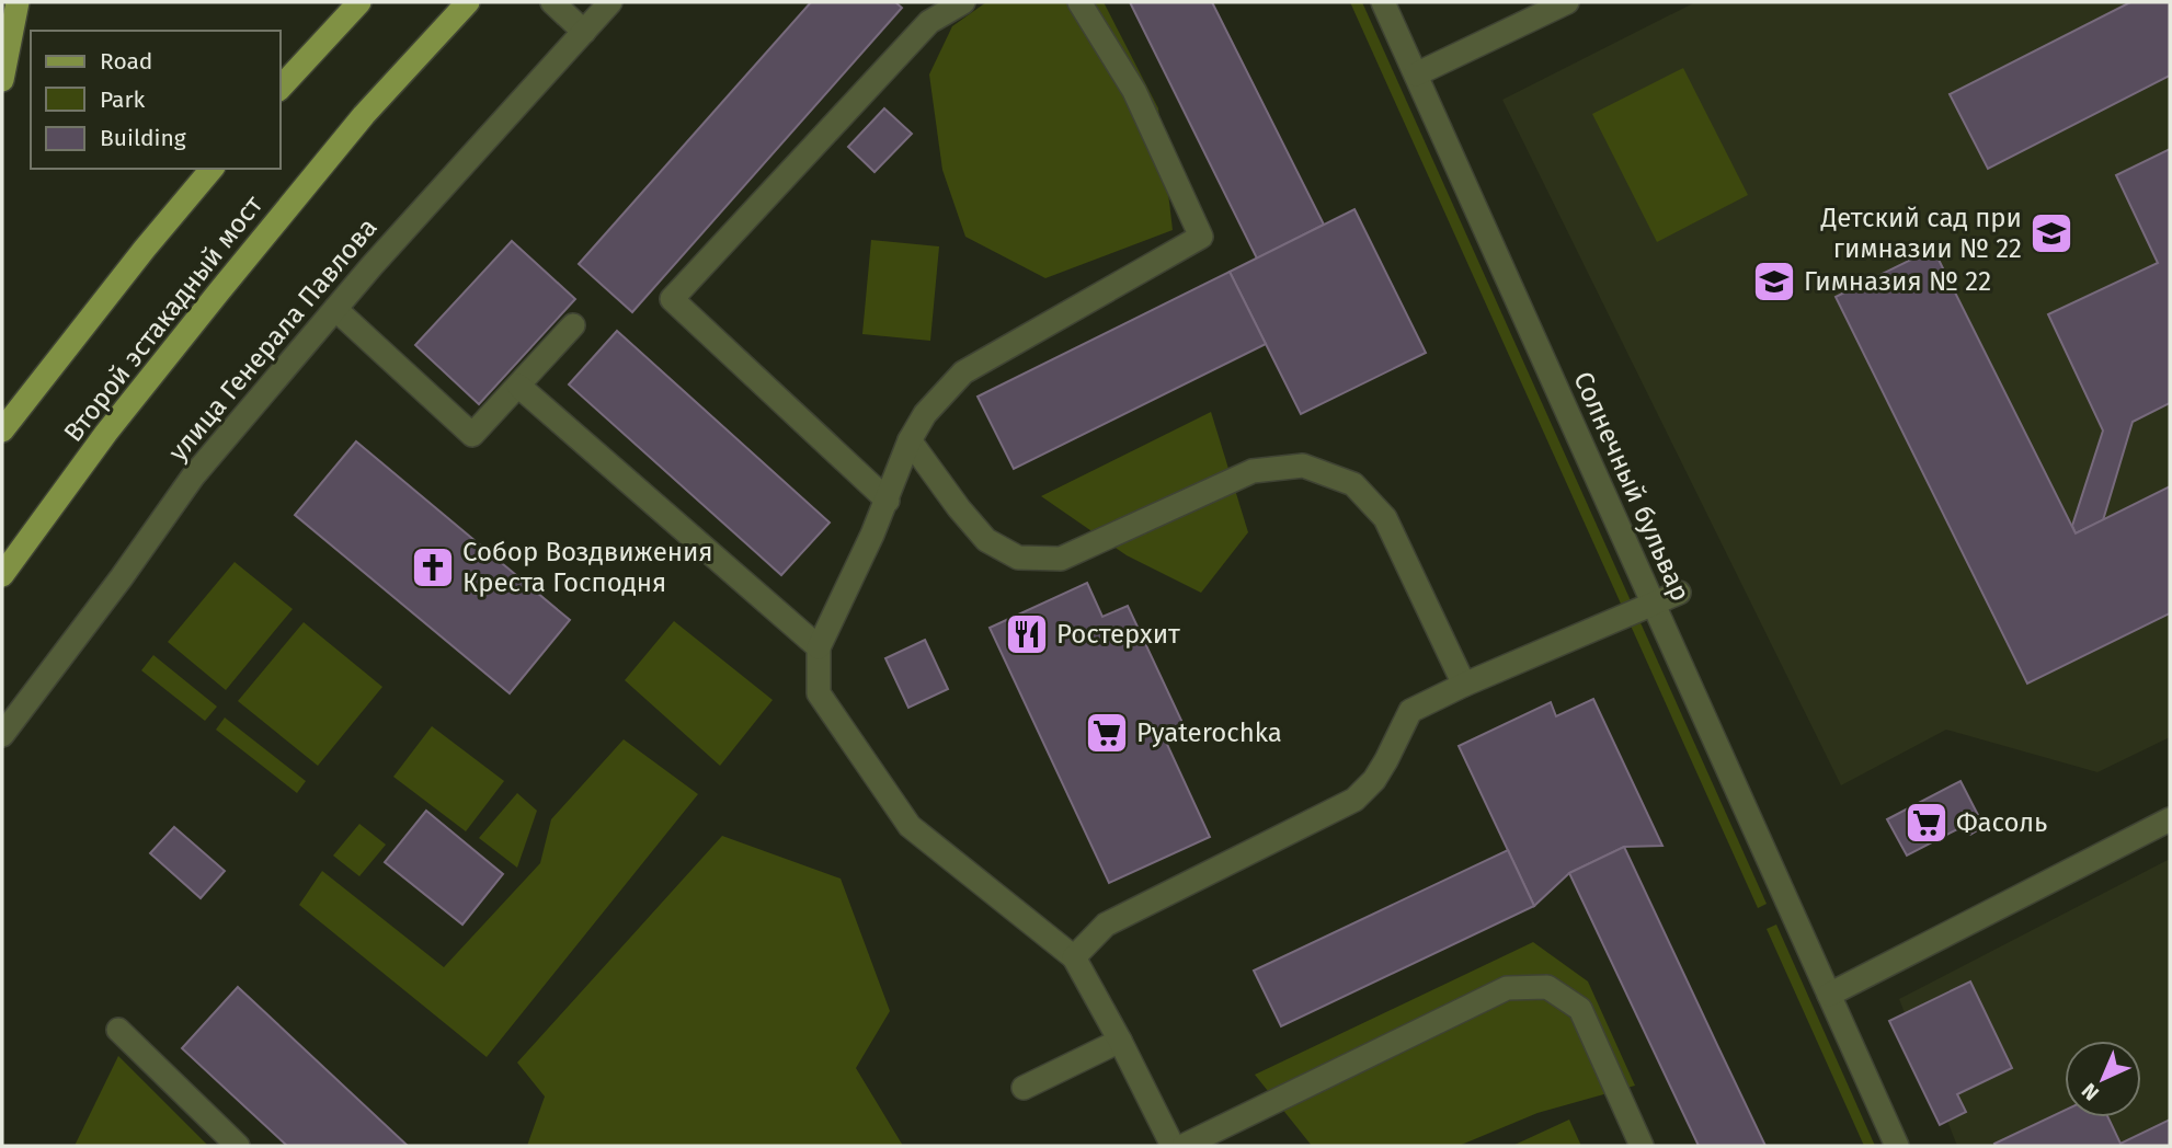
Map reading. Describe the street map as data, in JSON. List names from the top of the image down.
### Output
{
  "streets": {
    "main road": ["Второй эстакадный мост"],
    "street": ["улица Генерала Павлова", "Солнечный бульвар"]
  },
  "places": {
    "school or university": ["Детский сад при гимназии № 22", "Гимназия № 22"],
    "church": ["Собор Воздвижения Креста Господня"],
    "restaurant": ["Ростерхит"],
    "supermarket": ["Pyaterochka", "Фасоль"]
  },
  "legend": ["Road", "Park", "Building"],
  "north": "bottom left"
}
